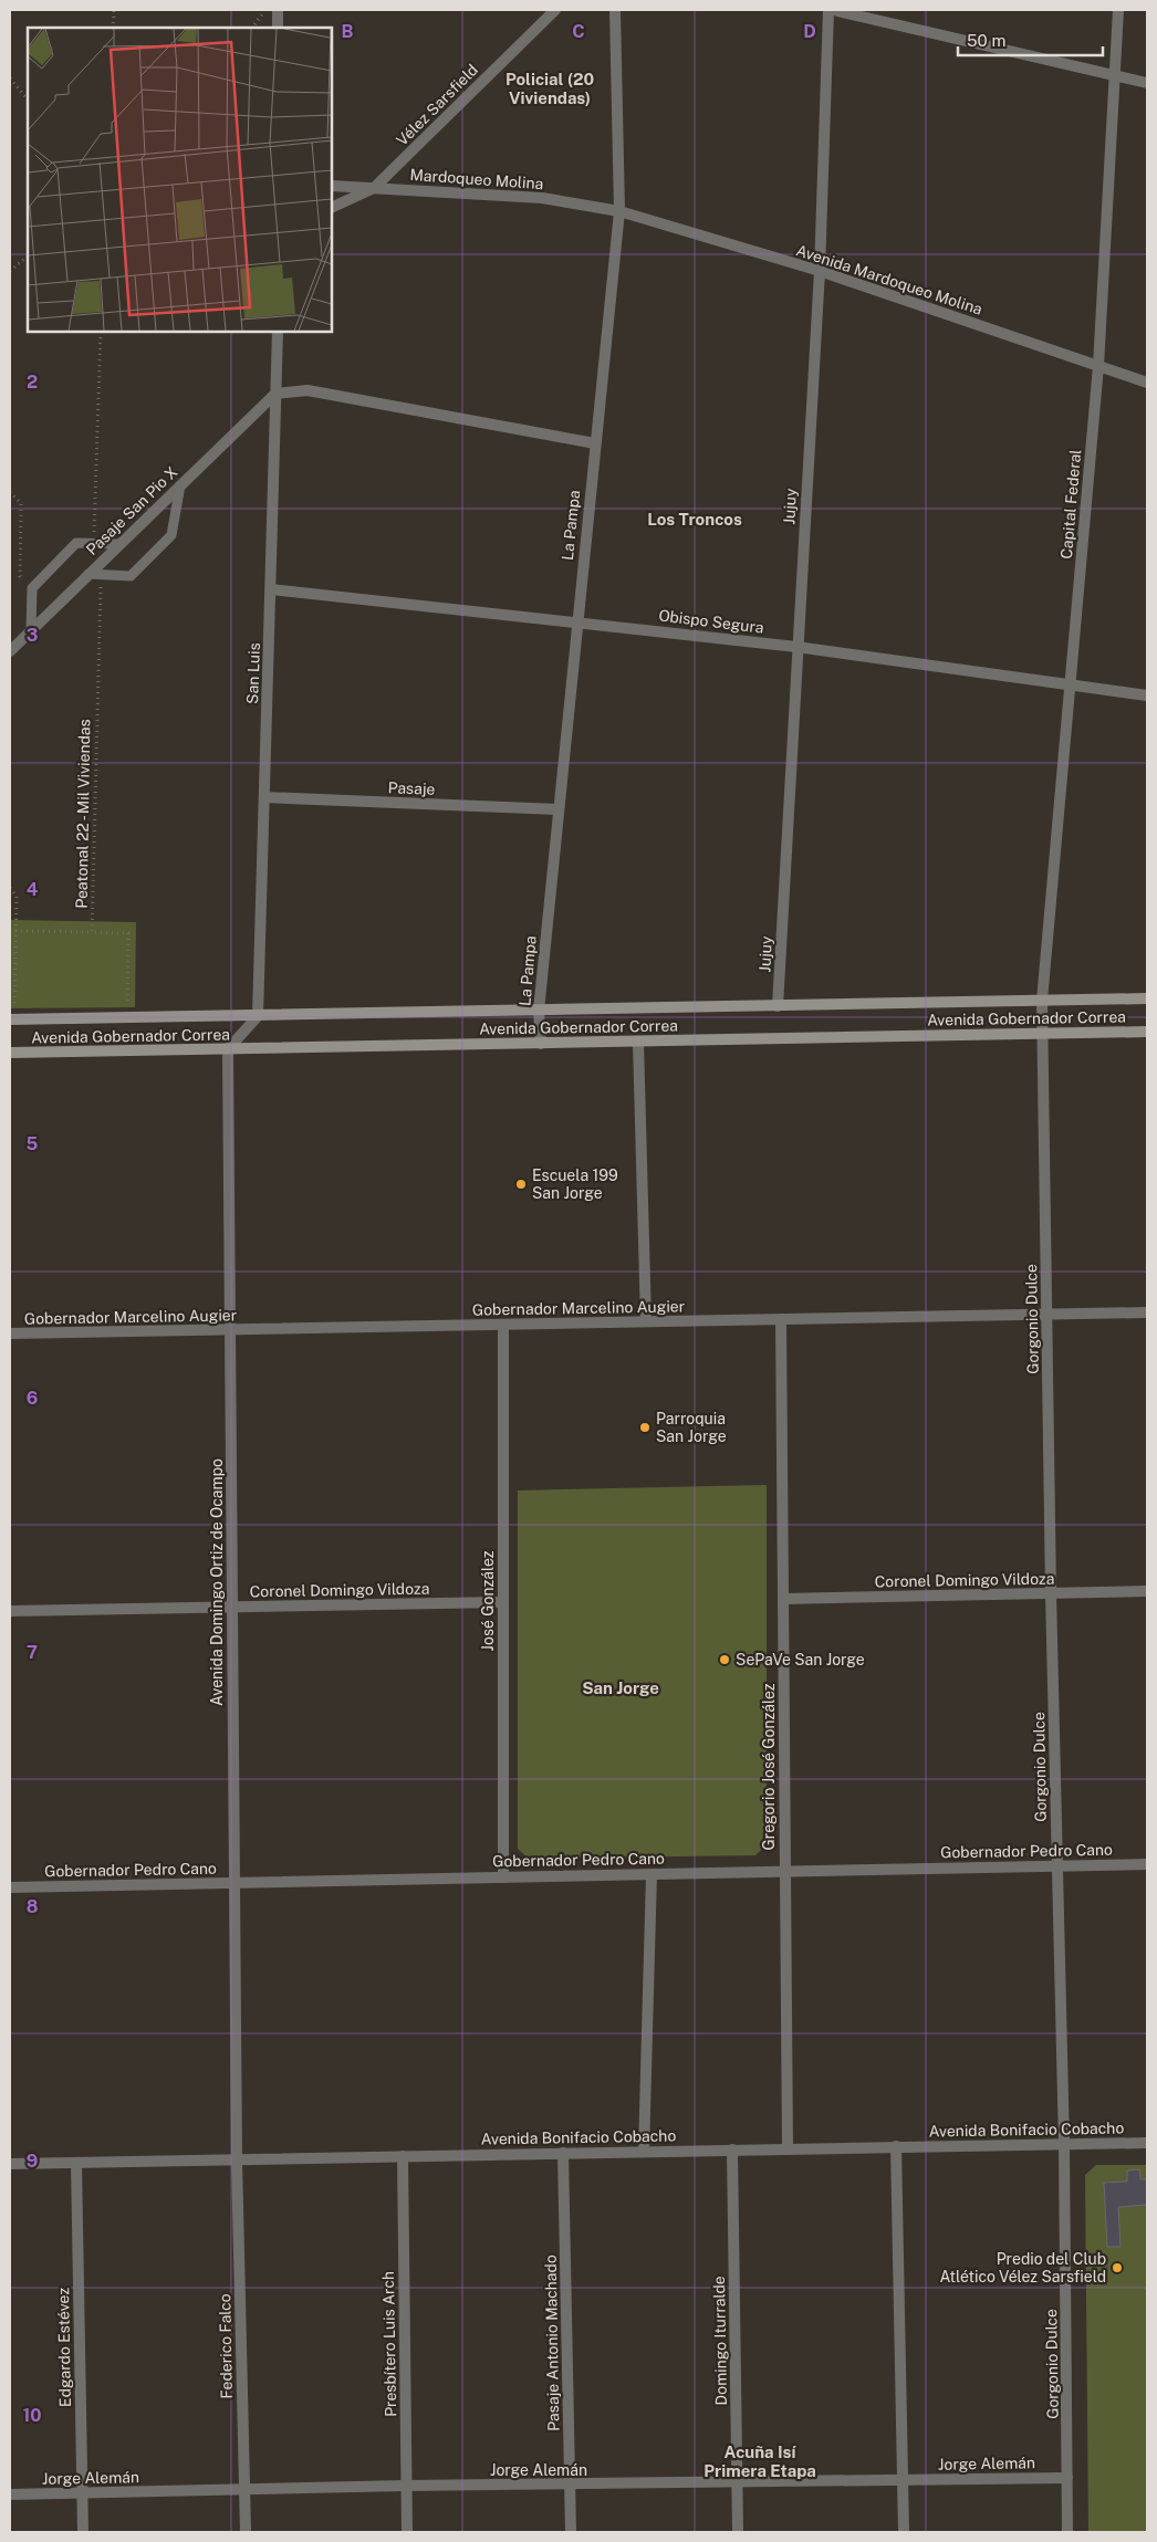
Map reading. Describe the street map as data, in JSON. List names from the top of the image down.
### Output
{
  "streets": {
    "main road": ["Avenida Gobernador Correa"],
    "street": [
      "Vélez Sarsfield",
      "Mardoqueo Molina",
      "Avenida Mardoqueo Molina",
      "Capital Federal",
      "Jujuy",
      "Pasaje San Pio X",
      "La Pampa",
      "Obispo Segura",
      "San Luis",
      "Pasaje",
      "Gobernador Marcelino Augier",
      "Gorgonio Dulce",
      "Coronel Domingo Vildoza",
      "Avenida Domingo Ortiz de Ocampo",
      "José González",
      "Gregorio José González",
      "Gobernador Pedro Cano",
      "Avenida Bonifacio Cobacho",
      "Domingo Iturralde",
      "Pasaje Antonio Machado",
      "Presbítero Luis Arch",
      "Federico Falco",
      "Edgardo Estévez",
      "Jorge Alemán"
    ],
    "path": ["Peatonal 22 - Mil Viviendas"]
  },
  "crossings": [
    ["Vélez Sarsfield", "Mardoqueo Molina"],
    ["Mardoqueo Molina", "Avenida Mardoqueo Molina"],
    ["Mardoqueo Molina", "La Pampa"],
    ["Avenida Mardoqueo Molina", "Capital Federal"],
    ["Avenida Mardoqueo Molina", "Jujuy"],
    ["Avenida Mardoqueo Molina", "La Pampa"],
    ["Capital Federal", "Obispo Segura"],
    ["Capital Federal", "Avenida Gobernador Correa"],
    ["Capital Federal", "Gorgonio Dulce"],
    ["Jujuy", "Obispo Segura"],
    ["Jujuy", "Avenida Gobernador Correa"],
    ["Pasaje San Pio X", "San Luis"],
    ["Pasaje San Pio X", "Peatonal 22 - Mil Viviendas"],
    ["La Pampa", "Obispo Segura"],
    ["La Pampa", "Pasaje"],
    ["La Pampa", "Avenida Gobernador Correa"],
    ["Obispo Segura", "San Luis"],
    ["San Luis", "Pasaje"],
    ["San Luis", "Avenida Gobernador Correa"],
    ["Peatonal 22 - Mil Viviendas", "Avenida Gobernador Correa"],
    ["Avenida Gobernador Correa", "Gorgonio Dulce"],
    ["Avenida Gobernador Correa", "Avenida Domingo Ortiz de Ocampo"],
    ["Gobernador Marcelino Augier", "Gorgonio Dulce"],
    ["Gobernador Marcelino Augier", "Avenida Domingo Ortiz de Ocampo"],
    ["Gobernador Marcelino Augier", "José González"],
    ["Gobernador Marcelino Augier", "Gregorio José González"],
    ["Gorgonio Dulce", "Coronel Domingo Vildoza"],
    ["Gorgonio Dulce", "Gobernador Pedro Cano"],
    ["Gorgonio Dulce", "Avenida Bonifacio Cobacho"],
    ["Gorgonio Dulce", "Jorge Alemán"],
    ["Coronel Domingo Vildoza", "Avenida Domingo Ortiz de Ocampo"],
    ["Coronel Domingo Vildoza", "José González"],
    ["Coronel Domingo Vildoza", "Gregorio José González"],
    ["Avenida Domingo Ortiz de Ocampo", "Gobernador Pedro Cano"],
    ["Avenida Domingo Ortiz de Ocampo", "Avenida Bonifacio Cobacho"],
    ["Avenida Domingo Ortiz de Ocampo", "Federico Falco"],
    ["José González", "Gobernador Pedro Cano"],
    ["Gregorio José González", "Gobernador Pedro Cano"],
    ["Gregorio José González", "Avenida Bonifacio Cobacho"],
    ["Avenida Bonifacio Cobacho", "Domingo Iturralde"],
    ["Avenida Bonifacio Cobacho", "Pasaje Antonio Machado"],
    ["Avenida Bonifacio Cobacho", "Presbítero Luis Arch"],
    ["Avenida Bonifacio Cobacho", "Federico Falco"],
    ["Avenida Bonifacio Cobacho", "Edgardo Estévez"],
    ["Domingo Iturralde", "Jorge Alemán"],
    ["Pasaje Antonio Machado", "Jorge Alemán"],
    ["Presbítero Luis Arch", "Jorge Alemán"],
    ["Federico Falco", "Jorge Alemán"],
    ["Edgardo Estévez", "Jorge Alemán"]
  ],
  "districts": [
    "Policial (20 Viviendas)",
    "Los Troncos",
    "San Jorge",
    "Acuña Isí Primera Etapa"
  ],
  "places": [
    "Escuela 199 San Jorge",
    "Parroquia San Jorge",
    "SePaVe San Jorge",
    "Predio del Club Atlético Vélez Sarsfield"
  ],
  "scale_bar": "50 m",
  "grid": {
    "columns": ["B", "C", "D"],
    "rows": [
      "2",
      "3",
      "4",
      "5",
      "6",
      "7",
      "8",
      "9",
      "10"
    ]
  }
}
